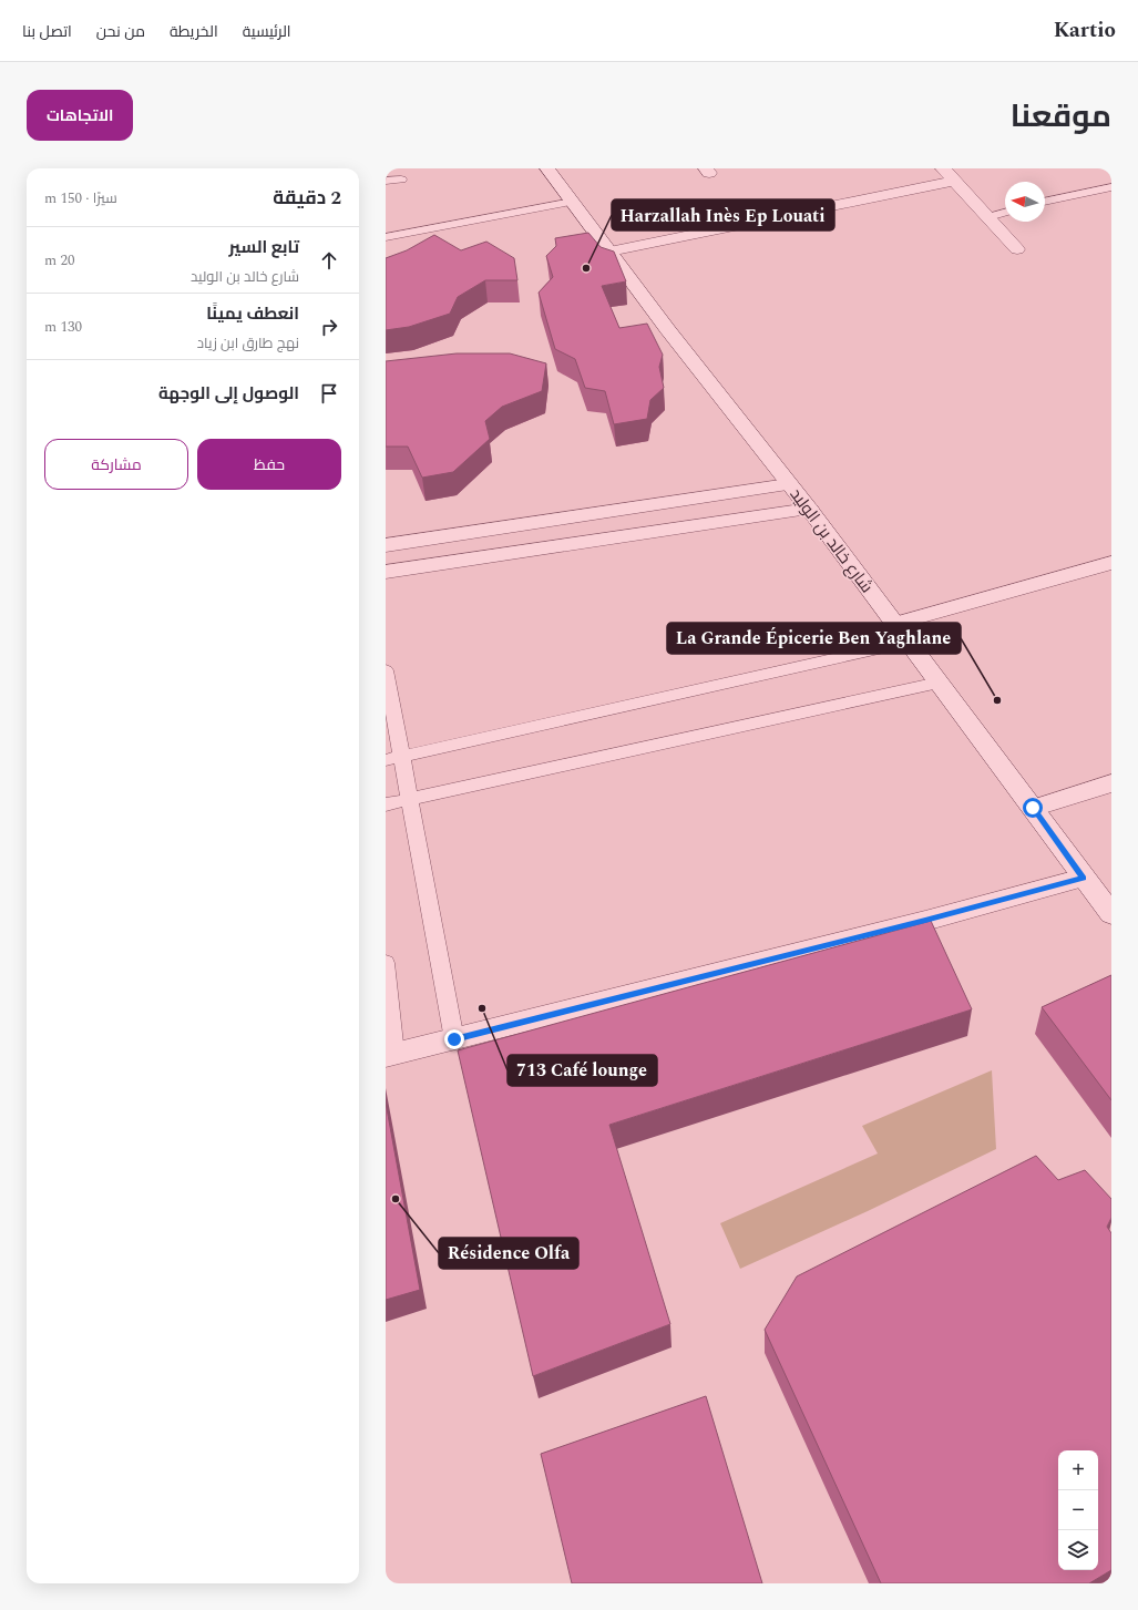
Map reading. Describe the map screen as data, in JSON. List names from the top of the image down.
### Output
{
  "streets": {
    "street": ["شارع خالد بن الوليد"]
  },
  "places": [
    "Harzallah Inès Ep Louati",
    "La Grande Épicerie Ben Yaghlane",
    "713 Café lounge",
    "Résidence Olfa"
  ],
  "north": "left",
  "page": {
    "header": "Kartio",
    "nav": [
      "الرئيسية",
      "الخريطة",
      "من نحن",
      "اتصل بنا"
    ],
    "title": "موقعنا",
    "buttons": [
      "الاتجاهات",
      ["حفظ", "مشاركة"]
    ],
    "heading": ["2 دقيقة", "سيرًا · 150 m"],
    "list": [
      ["تابع السير", "شارع خالد بن الوليد", "20 m"],
      ["انعطف يمينًا", "نهج طارق ابن زياد", "130 m"],
      "الوصول إلى الوجهة"
    ],
    "map_buttons": ["+", "−"]
  }
}
